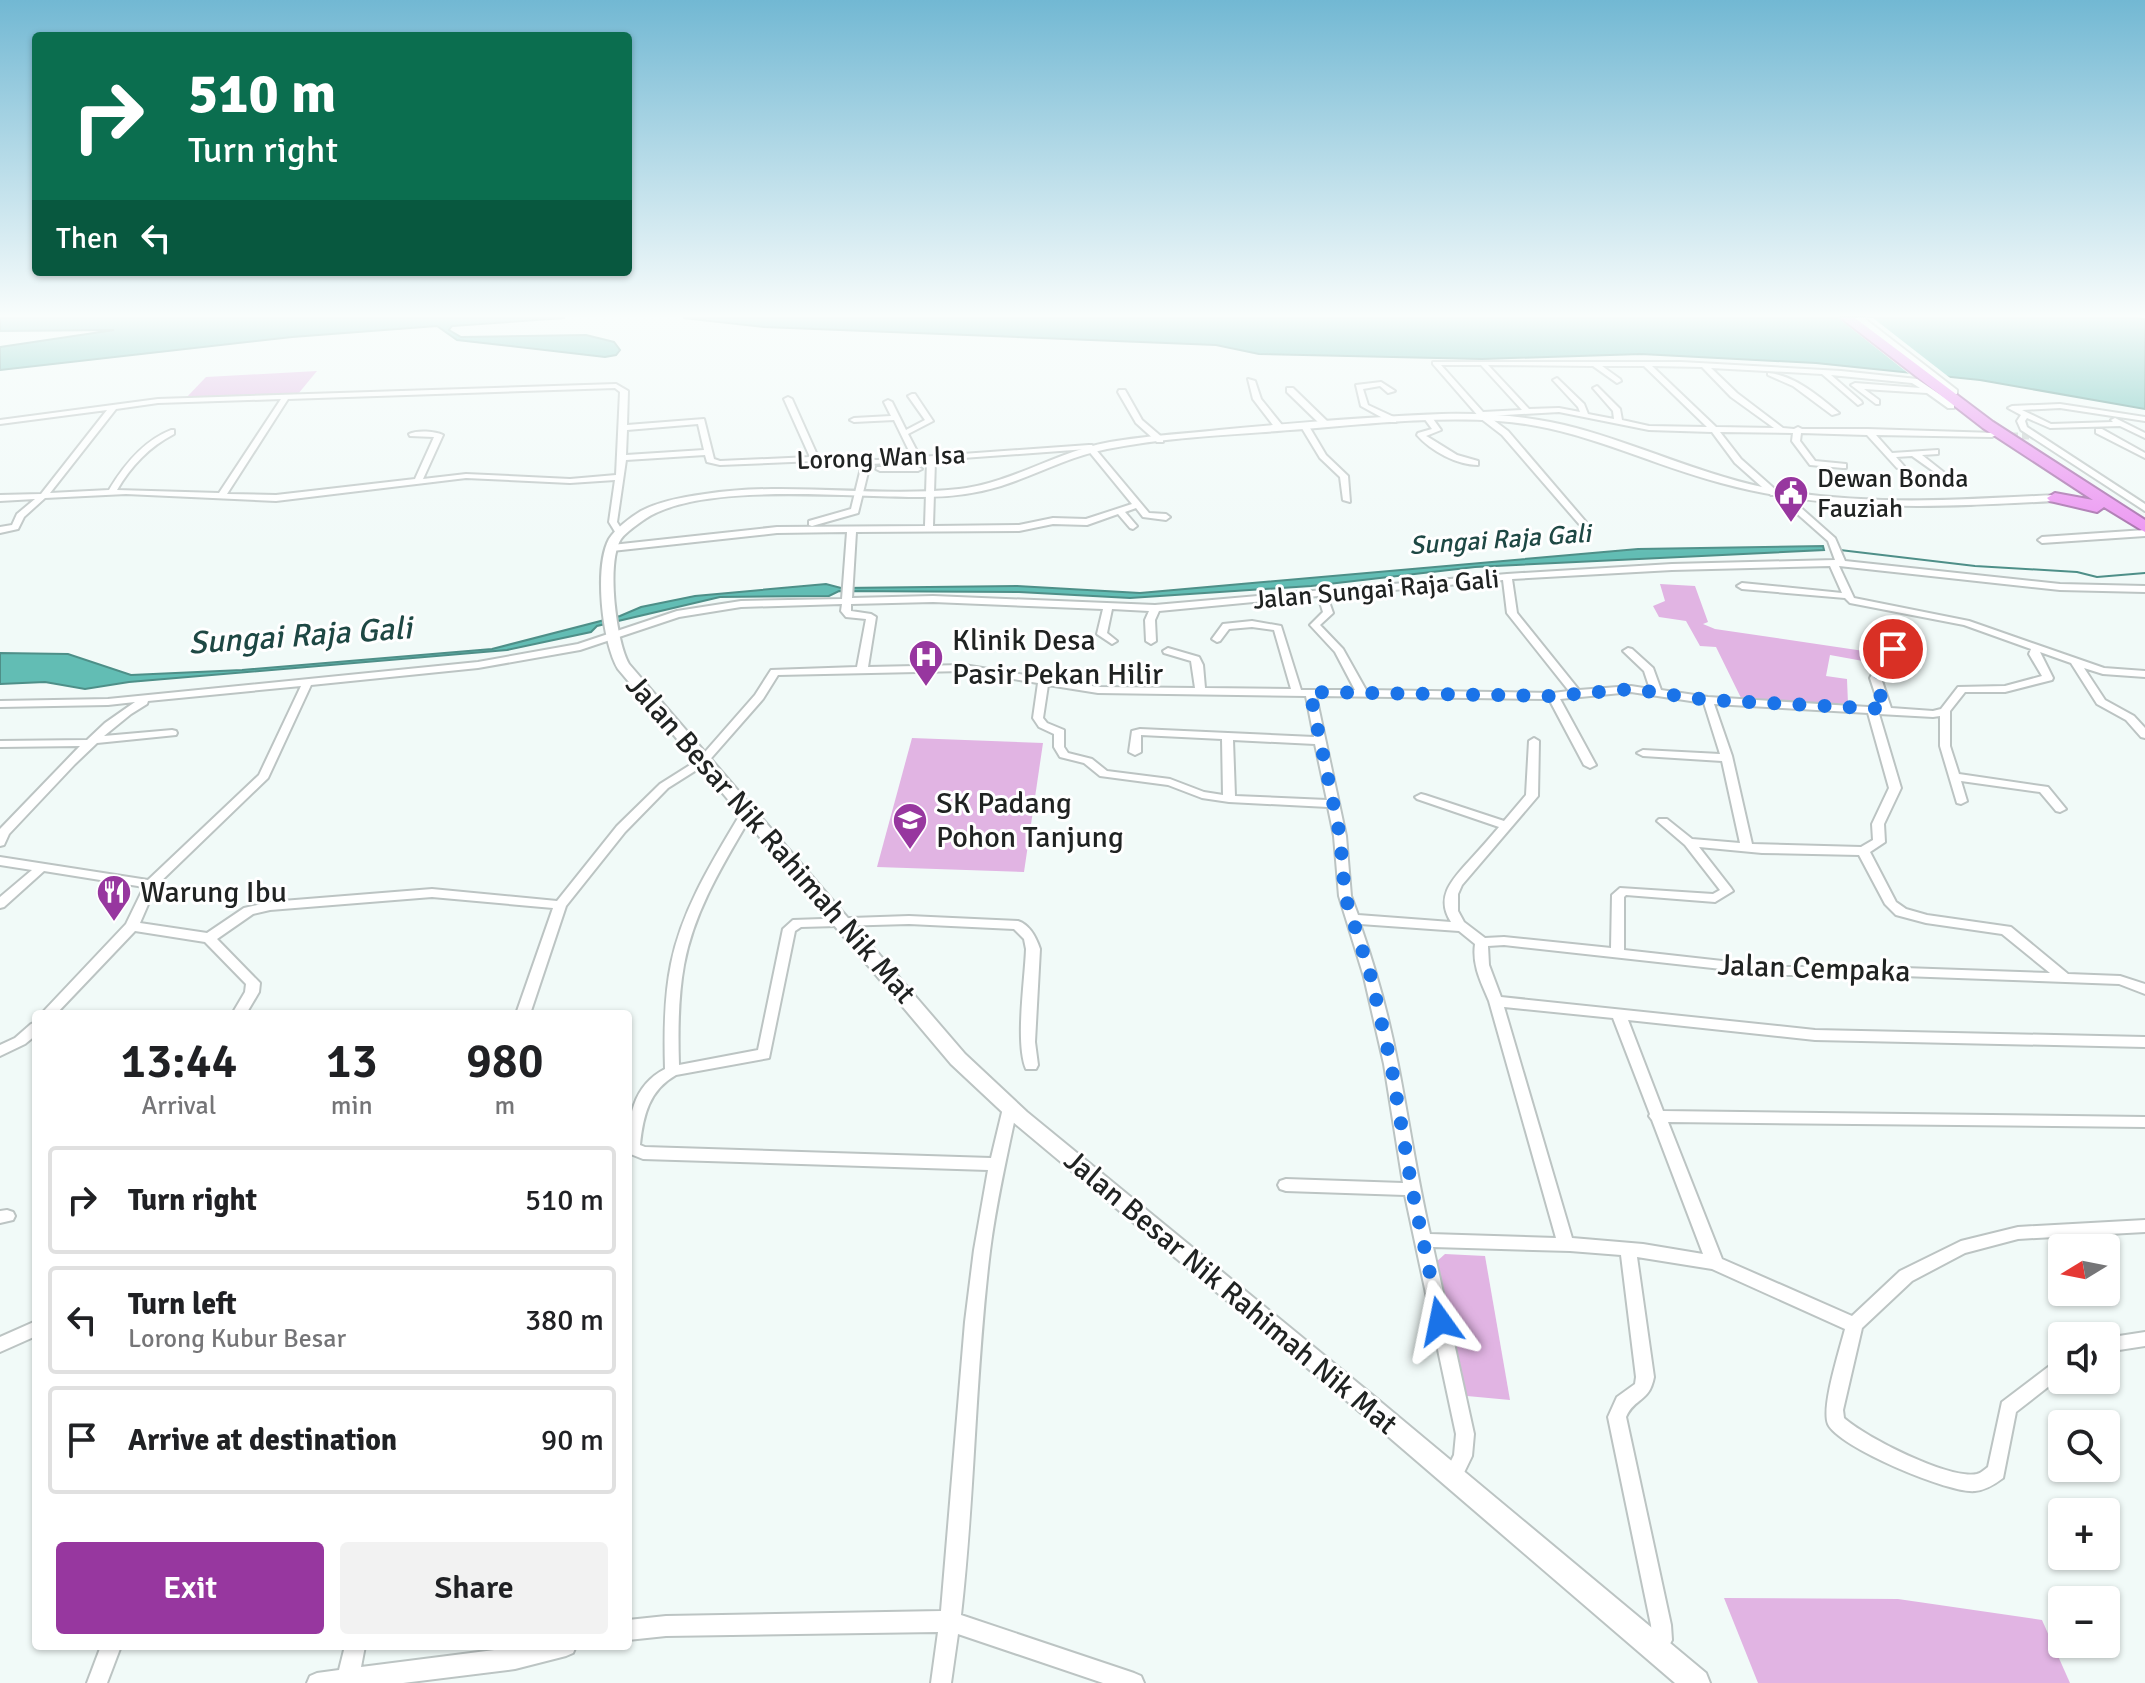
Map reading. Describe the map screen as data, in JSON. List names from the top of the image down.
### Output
{
  "streets": {
    "street": [
      "Lorong Wan Isa",
      "Jalan Sungai Raja Gali",
      "Jalan Besar Nik Rahimah Nik Mat",
      "Jalan Cempaka"
    ]
  },
  "crossings": [
    ["Lorong Wan Isa", "Jalan Besar Nik Rahimah Nik Mat"],
    ["Jalan Sungai Raja Gali", "Jalan Besar Nik Rahimah Nik Mat"]
  ],
  "water": ["Sungai Raja Gali"],
  "places": {
    "public building": ["Dewan Bonda Fauziah"],
    "hospital": ["Klinik Desa Pasir Pekan Hilir"],
    "school or university": ["SK Padang Pohon Tanjung"],
    "restaurant": ["Warung Ibu"]
  },
  "north": "left",
  "page": {
    "turn": ["510 m", "Turn right"],
    "then": "Then",
    "eta": [
      "13:44",
      "Arrival",
      "13",
      "min",
      "980",
      "m"
    ],
    "list": [
      {
        "name": "Turn right",
        "value": "510 m"
      },
      {
        "name": "Turn left",
        "note": "Lorong Kubur Besar",
        "value": "380 m"
      },
      {
        "name": "Arrive at destination",
        "value": "90 m"
      }
    ],
    "map_buttons": ["+", "−"],
    "buttons": ["Exit", "Share"]
  }
}
